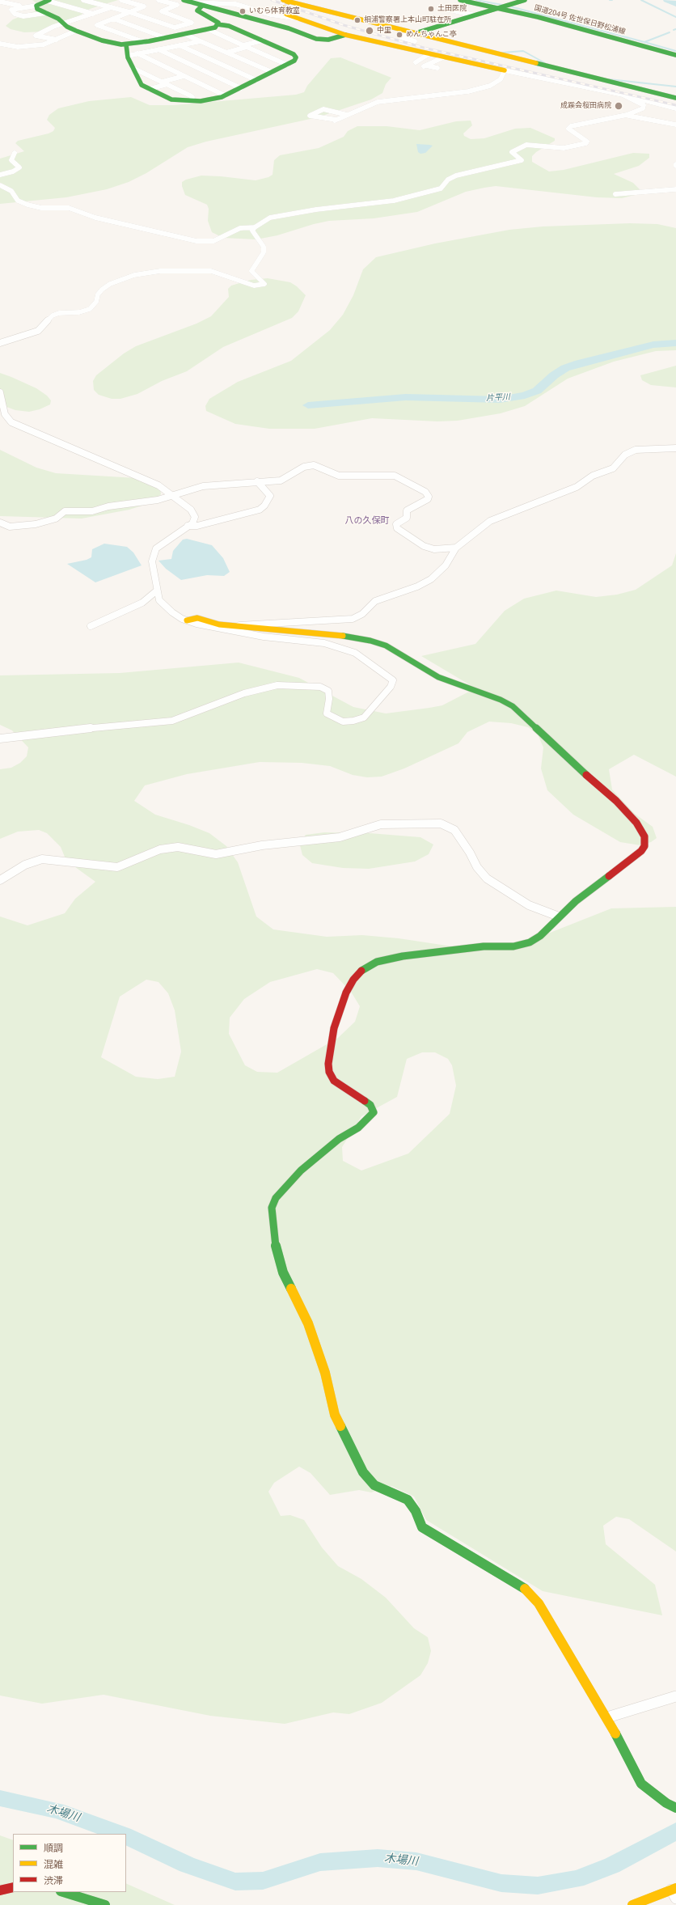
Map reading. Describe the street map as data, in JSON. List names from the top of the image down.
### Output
{
  "streets": {
    "main road": ["国道204号 佐世保日野松浦線"]
  },
  "districts": ["八の久保町"],
  "water": ["片平川", "木場川"],
  "places": [
    "土田医院",
    "いむら体育教室",
    "相浦警察署上本山町駐在所",
    "中里",
    "めんちゃんこ亭",
    "成蹊会桜田病院"
  ],
  "legend": ["順調", "混雑", "渋滞"]
}
